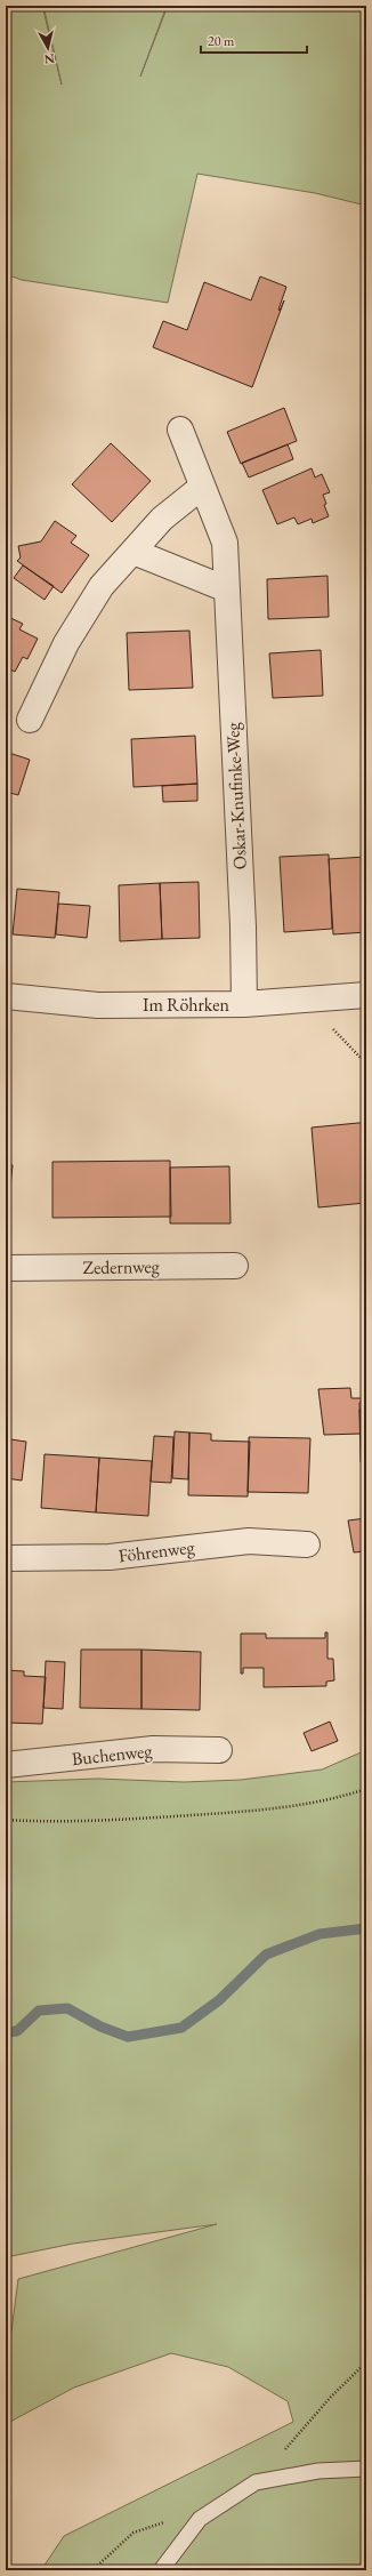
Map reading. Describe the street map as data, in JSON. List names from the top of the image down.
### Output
{
  "streets": {
    "street": [
      "Oskar-Knufinke-Weg",
      "Im Röhrken",
      "Zedernweg",
      "Föhrenweg",
      "Buchenweg"
    ]
  },
  "crossings": [
    ["Oskar-Knufinke-Weg", "Im Röhrken"]
  ],
  "scale_bar": "20 m",
  "north": "bottom"
}
